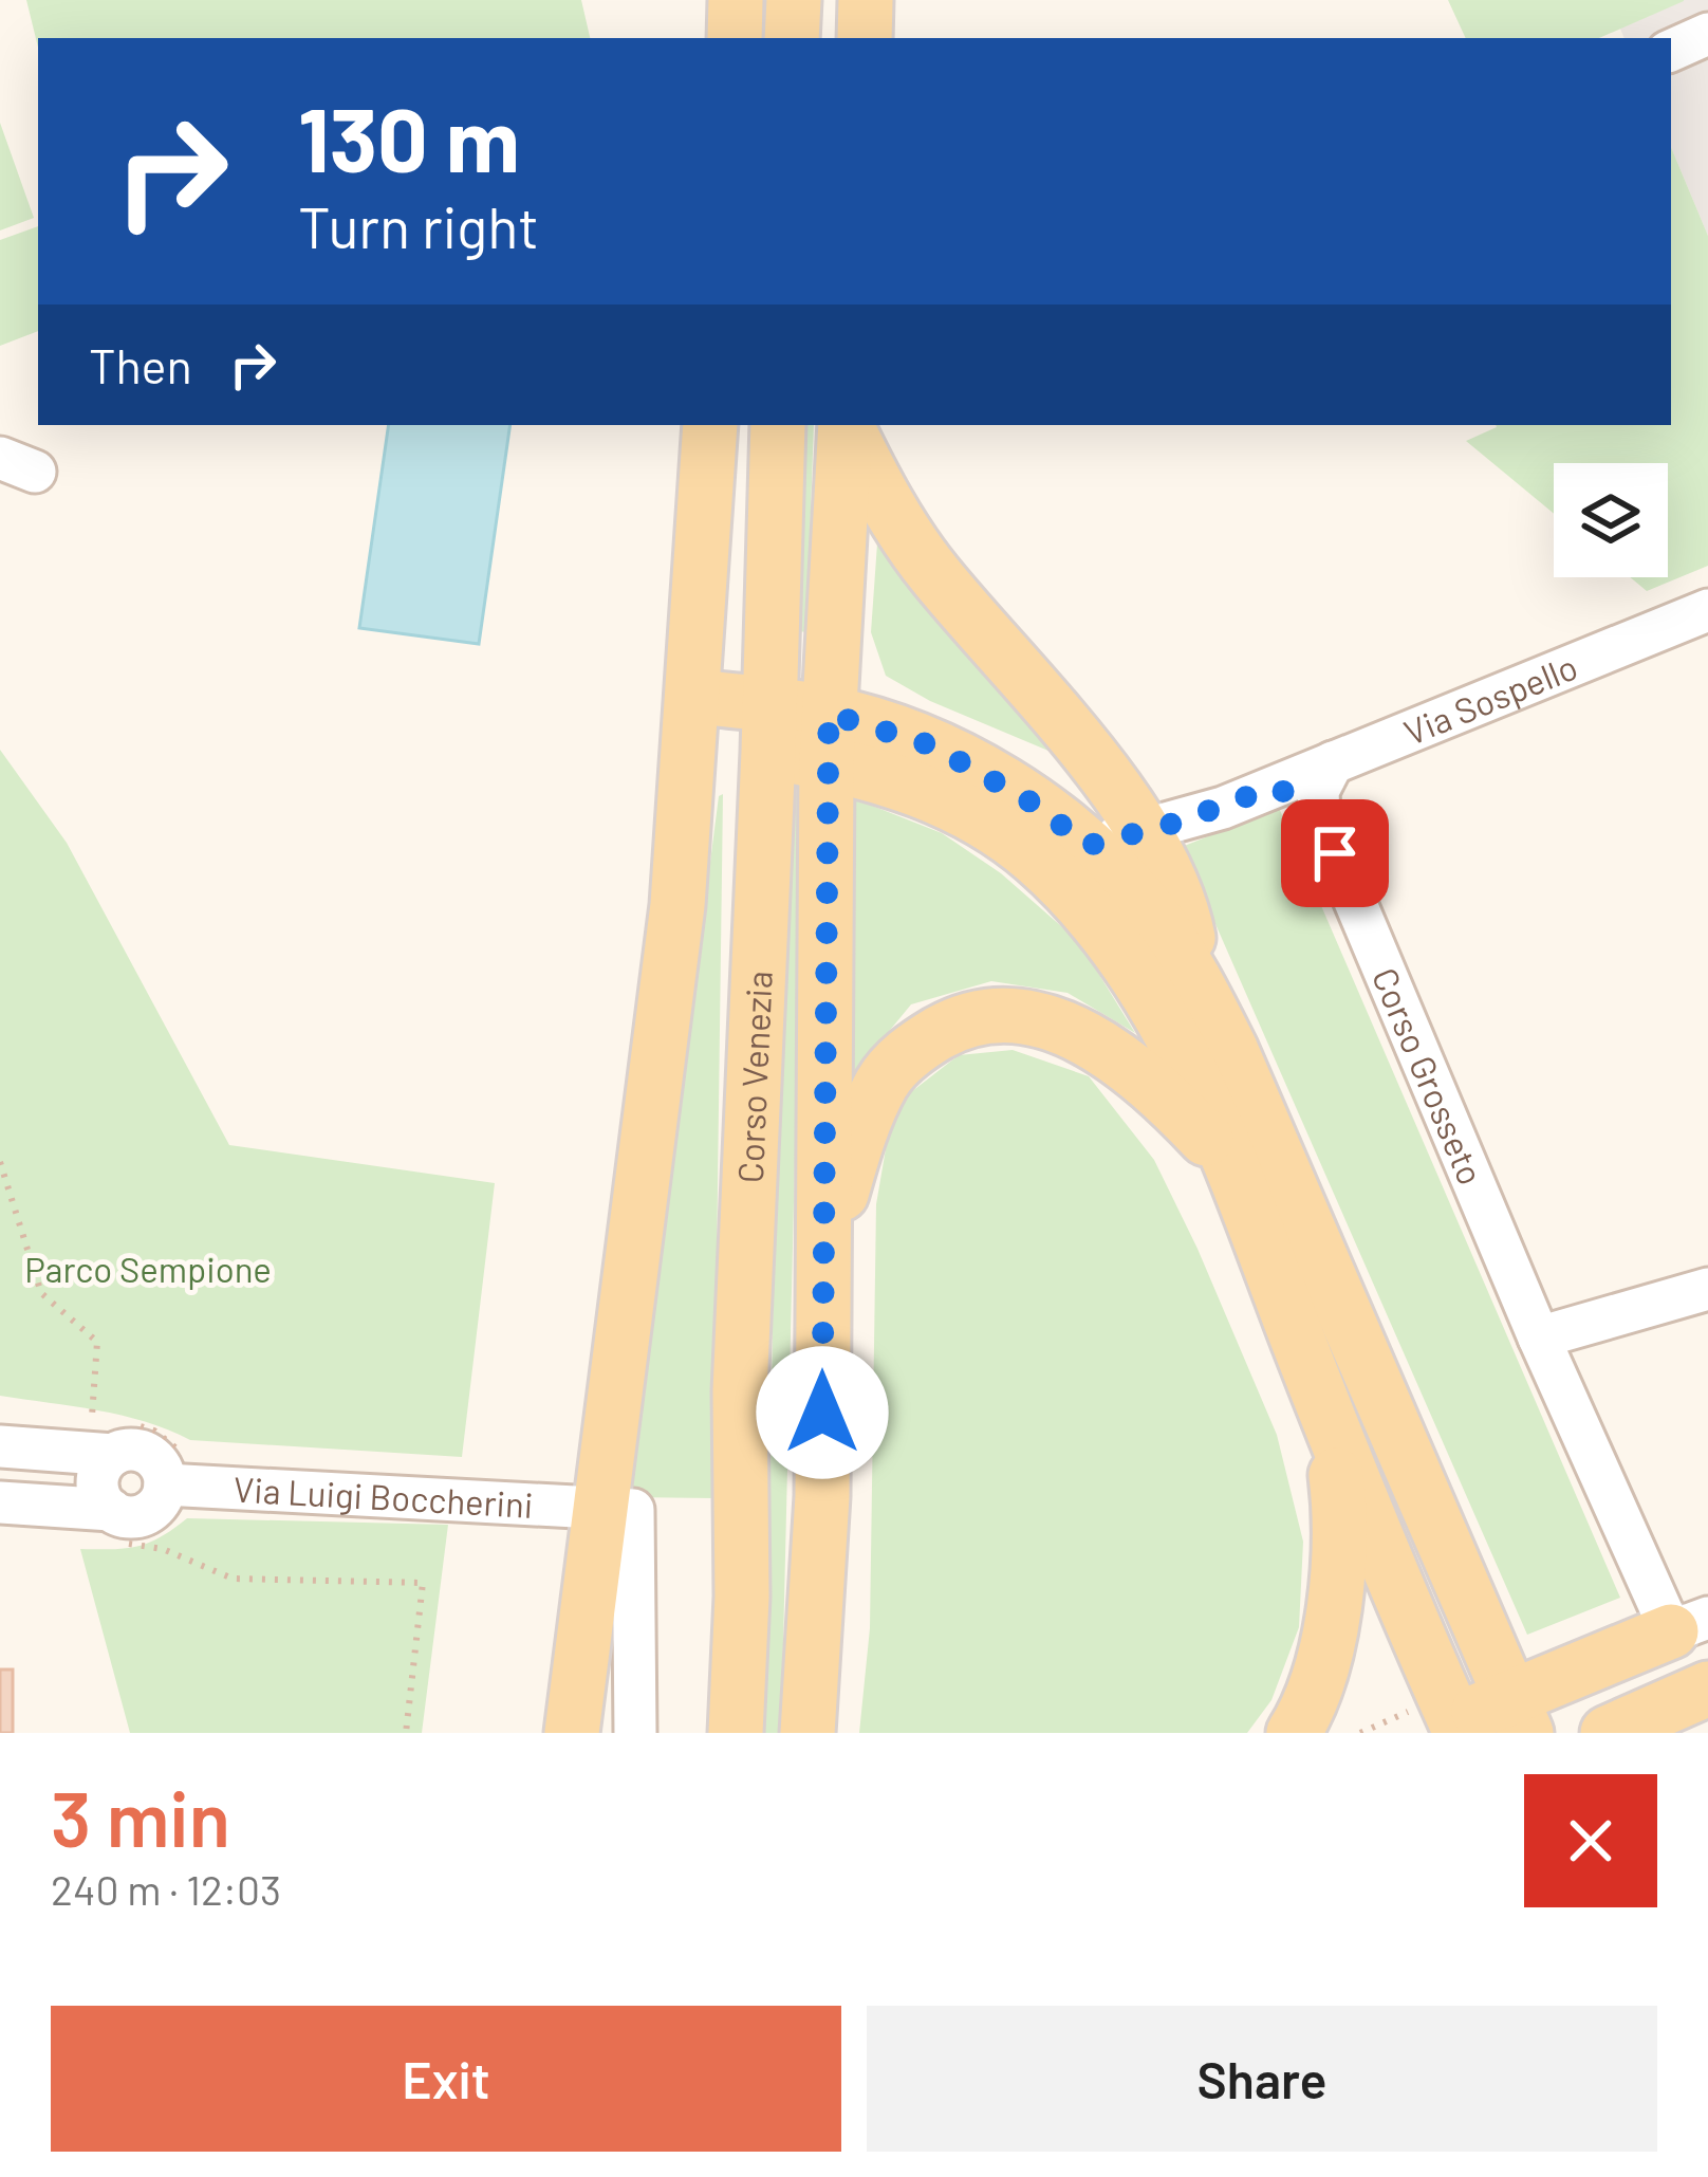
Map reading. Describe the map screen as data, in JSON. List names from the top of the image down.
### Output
{
  "streets": {
    "main road": ["Corso Venezia"],
    "street": ["Via Sospello", "Corso Grosseto", "Via Luigi Boccherini"]
  },
  "parks": ["Parco Sempione"],
  "page": {
    "turn": ["130 m", "Turn right"],
    "then": "Then",
    "heading": ["3 min", "240 m · 12:03"],
    "buttons": ["Exit", "Share"]
  }
}
